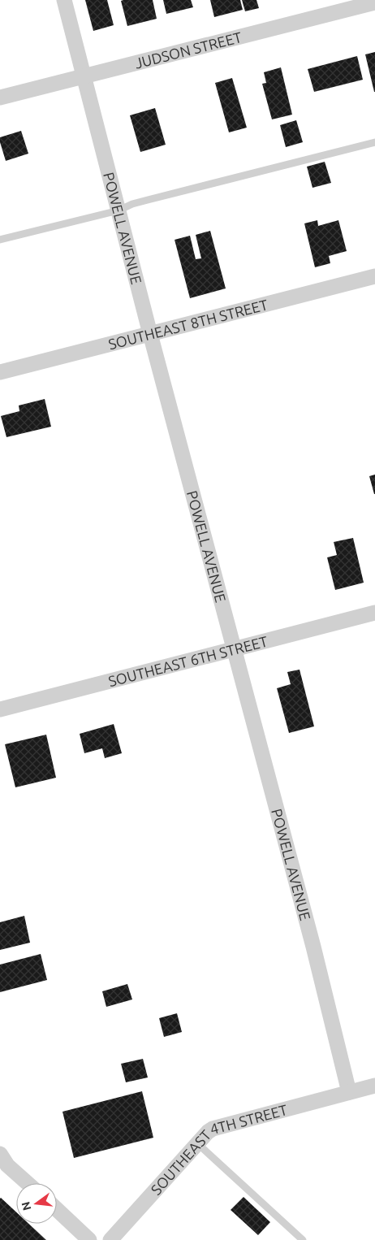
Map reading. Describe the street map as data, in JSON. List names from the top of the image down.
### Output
{
  "streets": {
    "street": [
      "JUDSON STREET",
      "POWELL AVENUE",
      "SOUTHEAST 8TH STREET",
      "SOUTHEAST 6TH STREET",
      "SOUTHEAST 4TH STREET"
    ]
  },
  "crossings": [
    ["JUDSON STREET", "POWELL AVENUE"],
    ["POWELL AVENUE", "SOUTHEAST 8TH STREET"],
    ["POWELL AVENUE", "SOUTHEAST 6TH STREET"],
    ["POWELL AVENUE", "SOUTHEAST 4TH STREET"]
  ],
  "north": "left"
}
